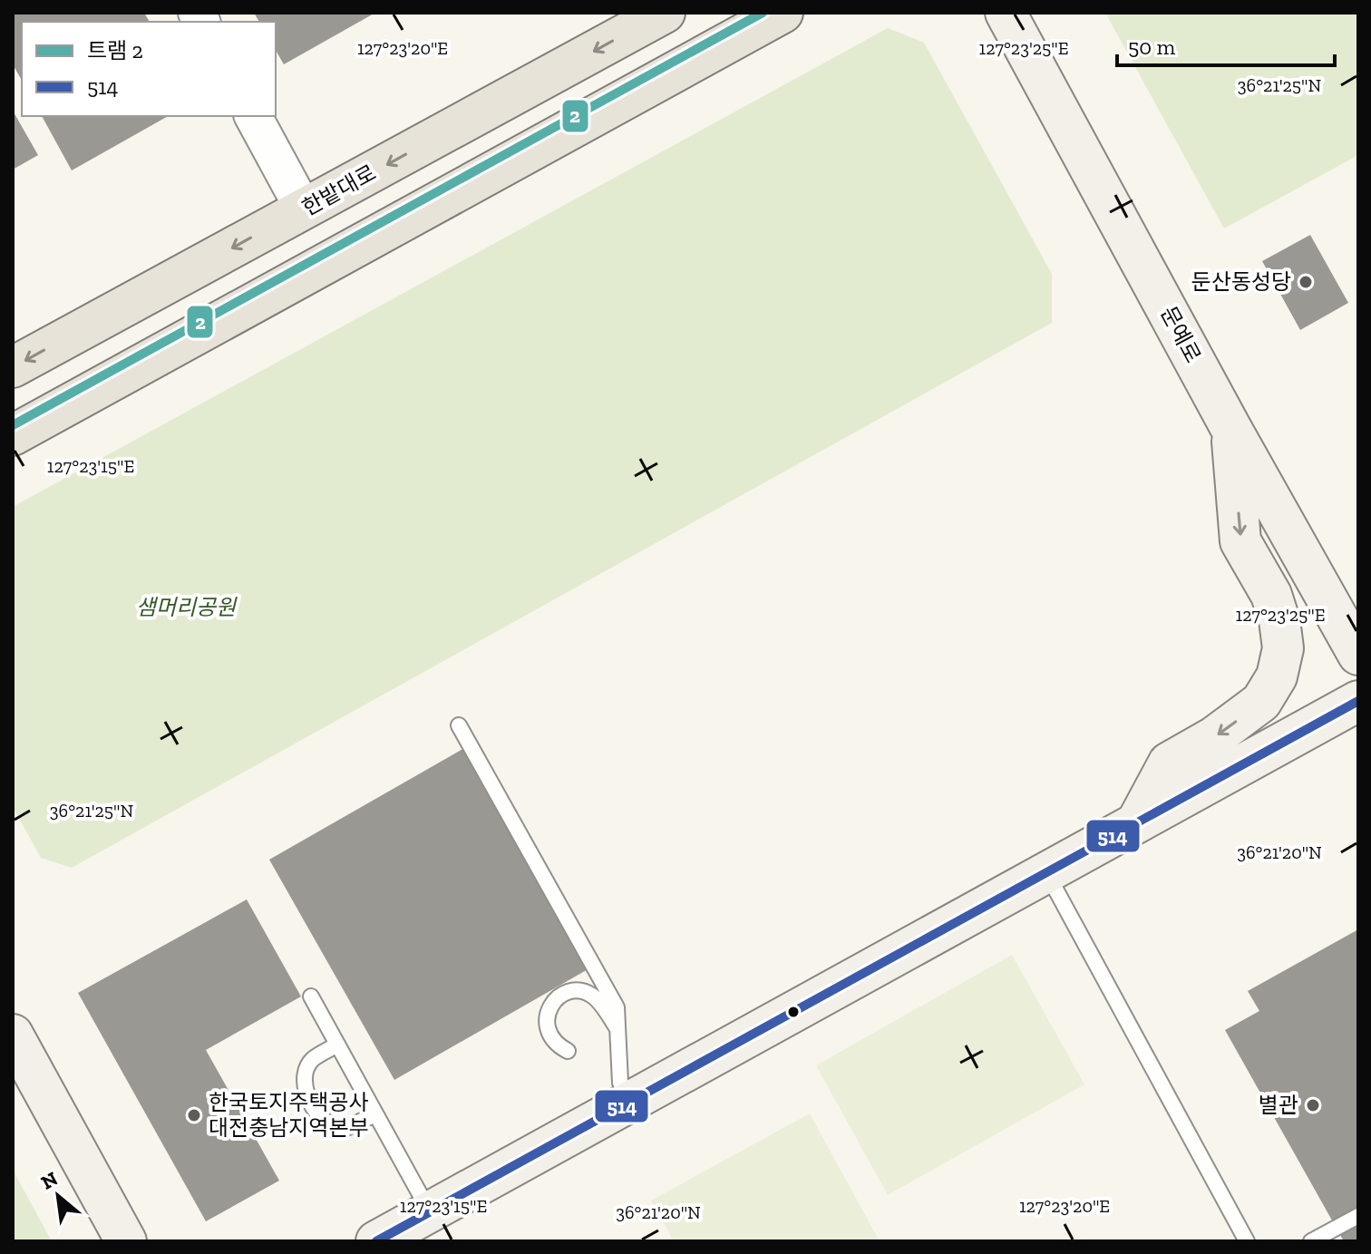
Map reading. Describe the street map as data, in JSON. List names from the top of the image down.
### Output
{
  "streets": {
    "main road": ["한밭대로", "문예로"]
  },
  "parks": ["샘머리공원"],
  "places": ["둔산동성당", "별관", "한국토지주택공사 대전충남지역본부"],
  "lines": ["tram line 2", "transit line 514"],
  "legend": ["트램 2", "514"],
  "scale_bar": "50 m",
  "north": "top left",
  "coordinates": [
    "127°23'20\"E",
    "127°23'25\"E",
    "36°21'25\"N",
    "127°23'15\"E",
    "36°21'20\"N"
  ]
}
